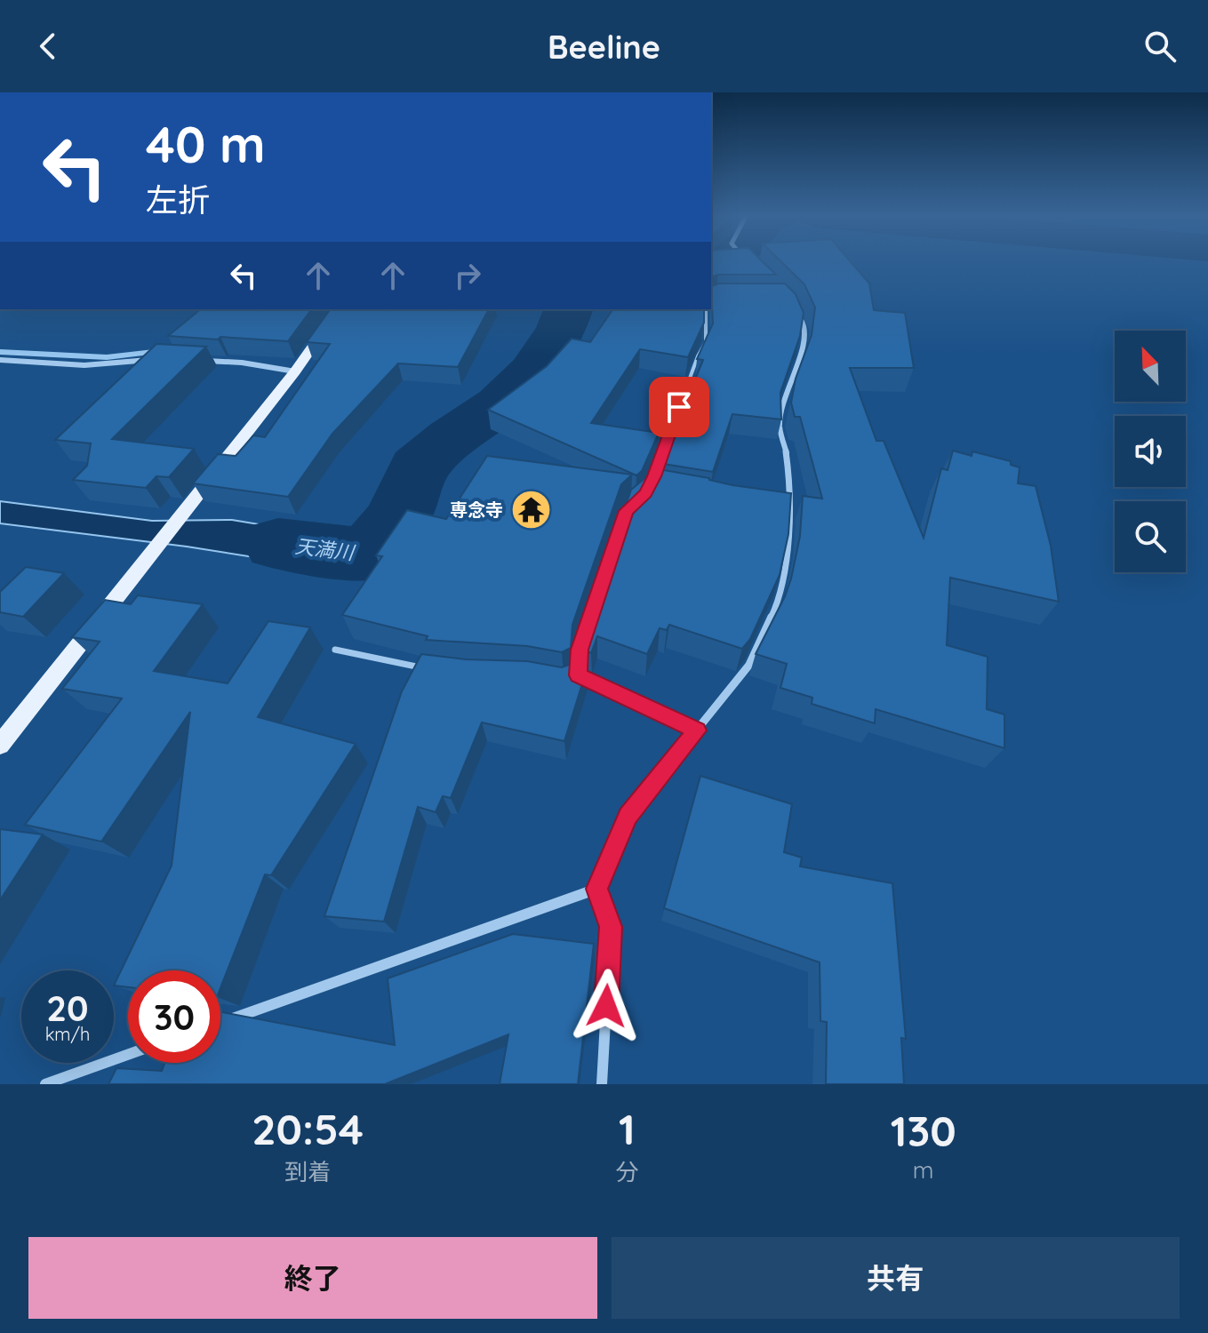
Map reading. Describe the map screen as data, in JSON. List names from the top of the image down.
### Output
{
  "water": ["天満川"],
  "places": {
    "temple": ["専念寺"]
  },
  "north": "top left",
  "page": {
    "header": "Beeline",
    "turn": ["40 m", "左折"],
    "speed": "20 km/h",
    "limit": "30",
    "eta": [
      "20:54",
      "到着",
      "1",
      "分",
      "130",
      "m"
    ],
    "buttons": ["終了", "共有"]
  }
}
